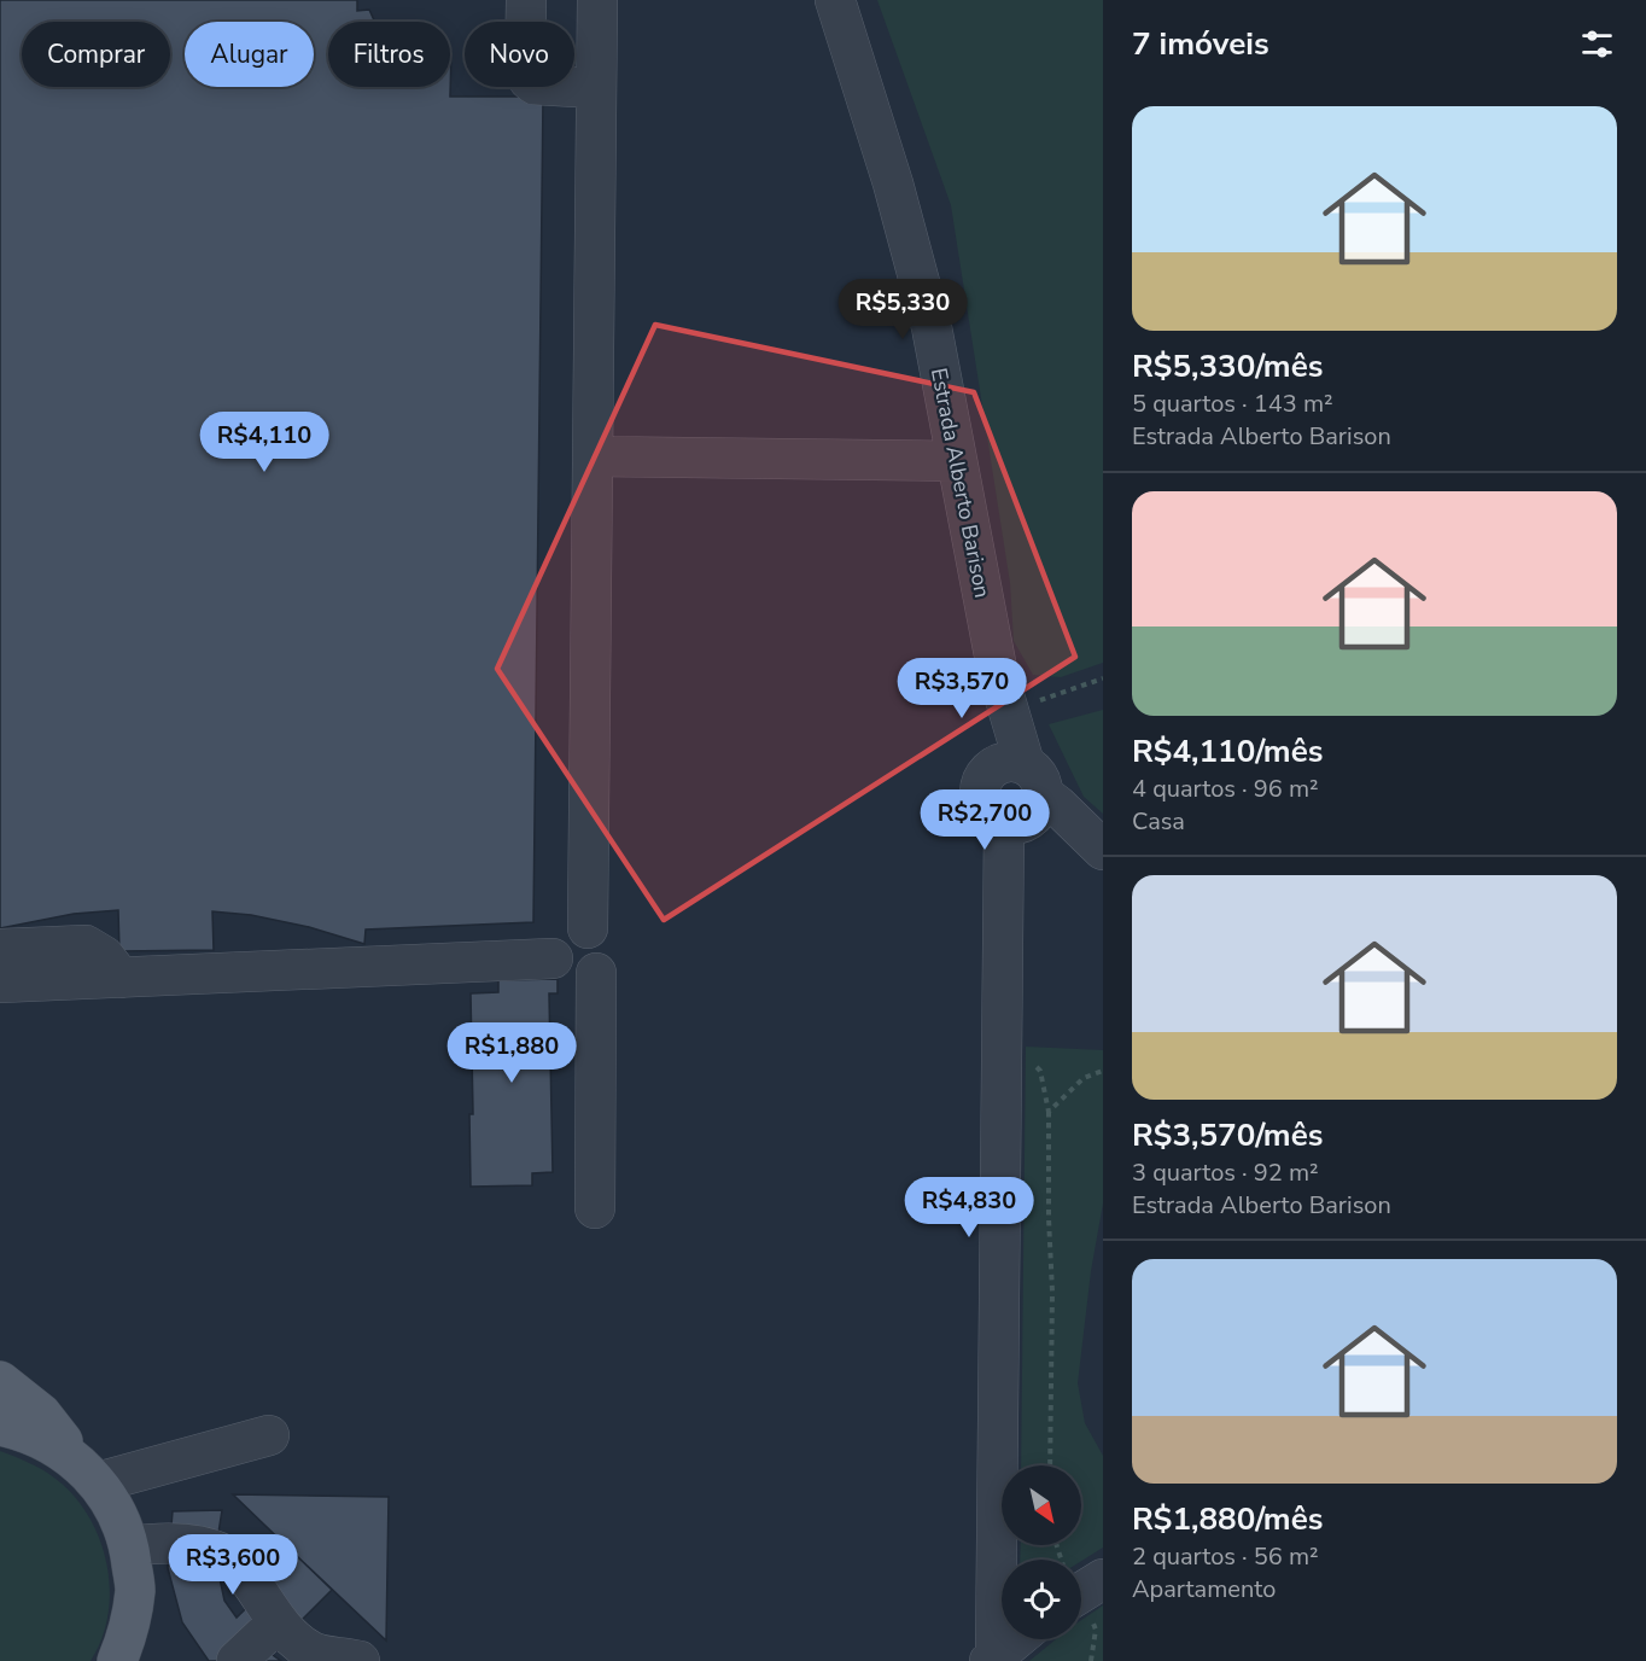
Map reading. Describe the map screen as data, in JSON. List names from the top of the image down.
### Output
{
  "streets": {
    "street": ["Estrada Alberto Barison"]
  },
  "north": "bottom right",
  "page": {
    "heading": "7 imóveis",
    "chip": [
      "Comprar",
      "Alugar",
      "Filtros",
      "Novo"
    ],
    "list": [
      {
        "name": "R$5,330/mês",
        "note": "5 quartos · 143 m² · Estrada Alberto Barison"
      },
      {
        "name": "R$4,110/mês",
        "note": "4 quartos · 96 m² · Casa"
      },
      {
        "name": "R$3,570/mês",
        "note": "3 quartos · 92 m² · Estrada Alberto Barison"
      },
      {
        "name": "R$1,880/mês",
        "note": "2 quartos · 56 m² · Apartamento"
      }
    ],
    "price": [
      "R$5,330",
      "R$4,110",
      "R$3,570",
      "R$2,700",
      "R$1,880",
      "R$4,830",
      "R$3,600"
    ]
  }
}
